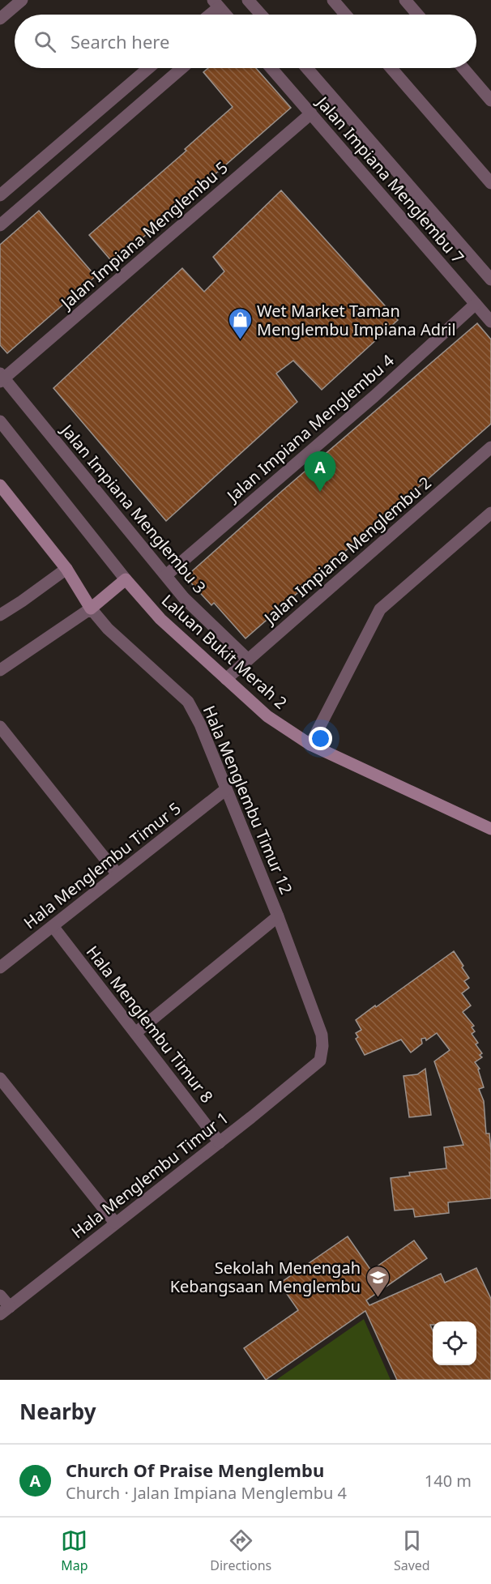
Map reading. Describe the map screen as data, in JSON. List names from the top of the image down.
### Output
{
  "streets": {
    "street": [
      "Jalan Impiana Menglembu 7",
      "Jalan Impiana Menglembu 5",
      "Jalan Impiana Menglembu 4",
      "Jalan Impiana Menglembu 3",
      "Jalan Impiana Menglembu 2",
      "Laluan Bukit Merah 2",
      "Hala Menglembu Timur 12",
      "Hala Menglembu Timur 5",
      "Hala Menglembu Timur 8",
      "Hala Menglembu Timur 1"
    ]
  },
  "crossings": [
    ["Jalan Impiana Menglembu 7", "Jalan Impiana Menglembu 5"],
    ["Jalan Impiana Menglembu 7", "Jalan Impiana Menglembu 4"],
    ["Jalan Impiana Menglembu 5", "Jalan Impiana Menglembu 3"],
    ["Jalan Impiana Menglembu 4", "Jalan Impiana Menglembu 3"],
    ["Jalan Impiana Menglembu 3", "Jalan Impiana Menglembu 2"],
    ["Jalan Impiana Menglembu 2", "Laluan Bukit Merah 2"],
    ["Hala Menglembu Timur 12", "Hala Menglembu Timur 5"],
    ["Hala Menglembu Timur 12", "Hala Menglembu Timur 1"],
    ["Hala Menglembu Timur 5", "Hala Menglembu Timur 8"],
    ["Hala Menglembu Timur 8", "Hala Menglembu Timur 1"]
  ],
  "places": {
    "shop": ["Wet Market Taman Menglembu Impiana Adril"],
    "school or university": ["Sekolah Menengah Kebangsaan Menglembu"]
  },
  "page": {
    "search": "Search here",
    "pins": "A",
    "heading": "Nearby",
    "list": [
      {
        "mark": "A",
        "name": "Church Of Praise Menglembu",
        "note": "Church · Jalan Impiana Menglembu 4",
        "value": "140 m"
      }
    ],
    "nav": ["Map", "Directions", "Saved"]
  }
}
